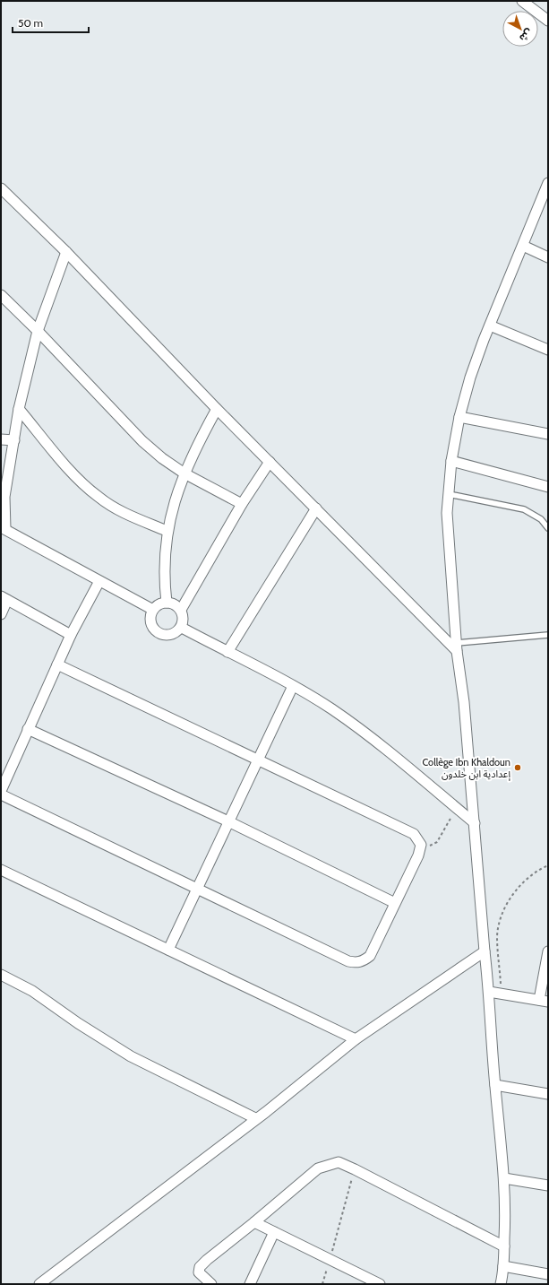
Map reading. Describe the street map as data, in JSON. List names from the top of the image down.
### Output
{
  "places": ["Collège Ibn Khaldoun إعدادية ابن خلدون"],
  "scale_bar": "50 m",
  "north": "bottom right"
}
